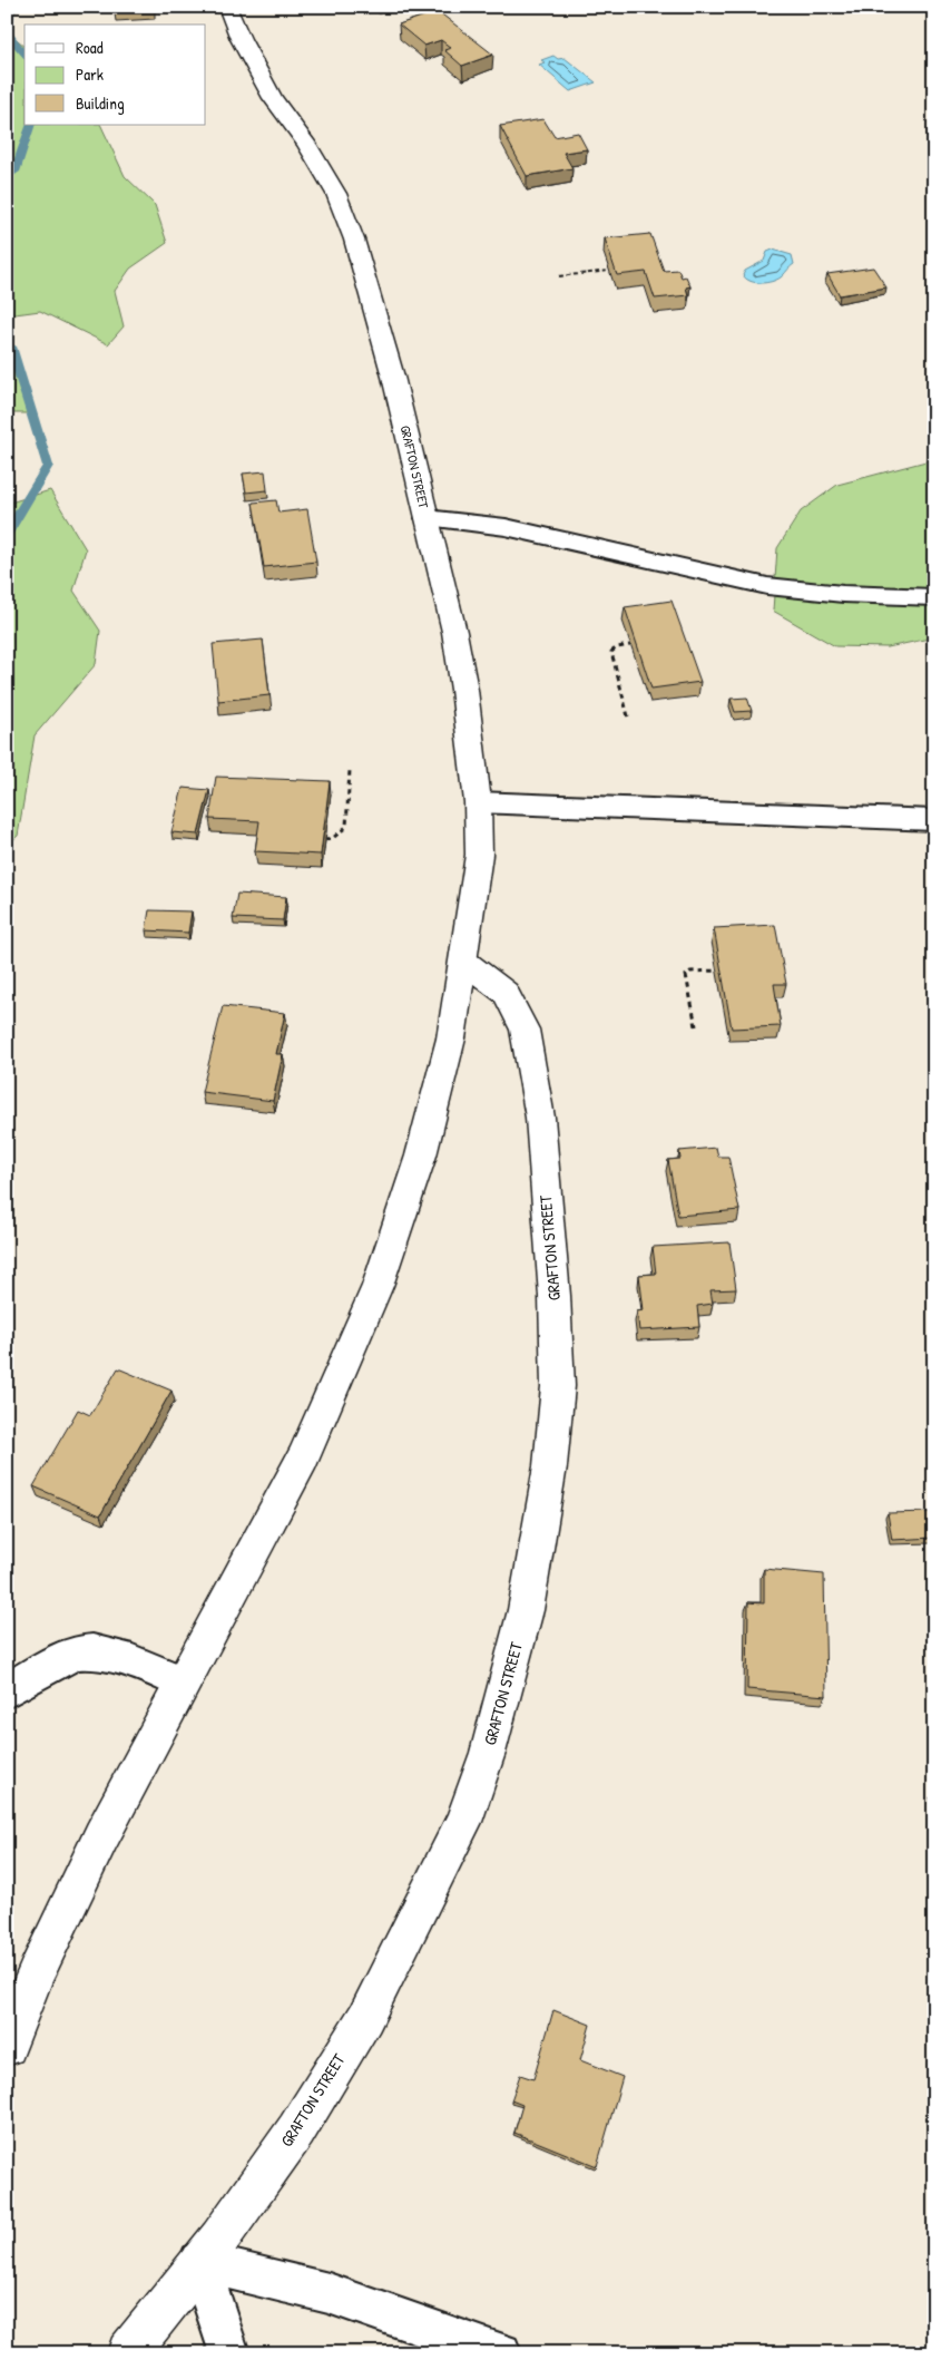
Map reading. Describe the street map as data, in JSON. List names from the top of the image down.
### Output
{
  "streets": {
    "street": ["GRAFTON STREET"]
  },
  "legend": ["Road", "Park", "Building"]
}
